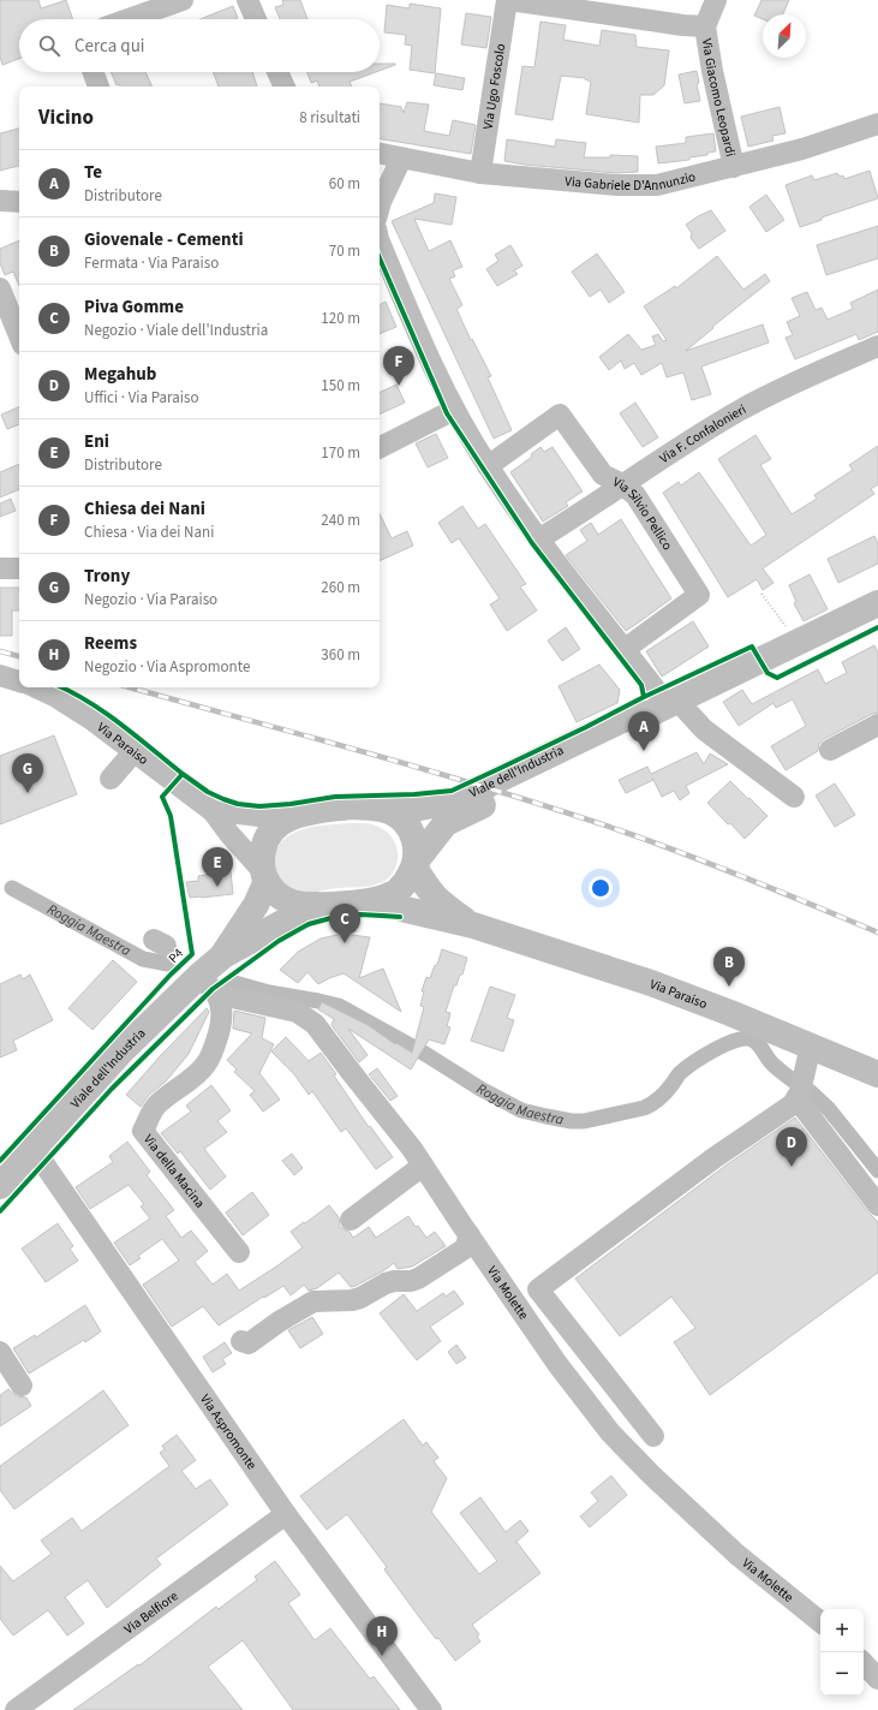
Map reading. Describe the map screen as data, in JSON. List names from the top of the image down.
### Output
{
  "streets": {
    "main road": ["Via Paraiso", "Viale dell'Industria"],
    "street": [
      "Via Ugo Foscolo",
      "Via Giacomo Leopardi",
      "Via Gabriele D'Annunzio",
      "Via F. Confalonieri",
      "Via Silvio Pellico",
      "Via della Macina",
      "Via Molette",
      "Via Aspromonte",
      "Via Belfiore"
    ],
    "cycle path": ["P4"]
  },
  "crossings": [
    ["Via Ugo Foscolo", "Via Gabriele D'Annunzio"],
    ["Via Giacomo Leopardi", "Via Gabriele D'Annunzio"],
    ["Via F. Confalonieri", "Via Silvio Pellico"],
    ["Via Paraiso", "Viale dell'Industria"],
    ["Viale dell'Industria", "Via della Macina"],
    ["Viale dell'Industria", "Via Molette"],
    ["Viale dell'Industria", "Via Aspromonte"],
    ["Via della Macina", "Via Molette"],
    ["Via Aspromonte", "Via Belfiore"]
  ],
  "water": ["Roggia Maestra"],
  "north": "top right",
  "page": {
    "search": "Cerca qui",
    "heading": ["Vicino", "8 risultati"],
    "list": [
      {
        "mark": "A",
        "name": "Te",
        "note": "Distributore",
        "value": "60 m"
      },
      {
        "mark": "B",
        "name": "Giovenale - Cementi",
        "note": "Fermata · Via Paraiso",
        "value": "70 m"
      },
      {
        "mark": "C",
        "name": "Piva Gomme",
        "note": "Negozio · Viale dell'Industria",
        "value": "120 m"
      },
      {
        "mark": "D",
        "name": "Megahub",
        "note": "Uffici · Via Paraiso",
        "value": "150 m"
      },
      {
        "mark": "E",
        "name": "Eni",
        "note": "Distributore",
        "value": "170 m"
      },
      {
        "mark": "F",
        "name": "Chiesa dei Nani",
        "note": "Chiesa · Via dei Nani",
        "value": "240 m"
      },
      {
        "mark": "G",
        "name": "Trony",
        "note": "Negozio · Via Paraiso",
        "value": "260 m"
      },
      {
        "mark": "H",
        "name": "Reems",
        "note": "Negozio · Via Aspromonte",
        "value": "360 m"
      }
    ],
    "pins": [
      "F",
      "A",
      "G",
      "E",
      "C",
      "B",
      "D",
      "H"
    ],
    "map_buttons": ["+", "−"]
  }
}
